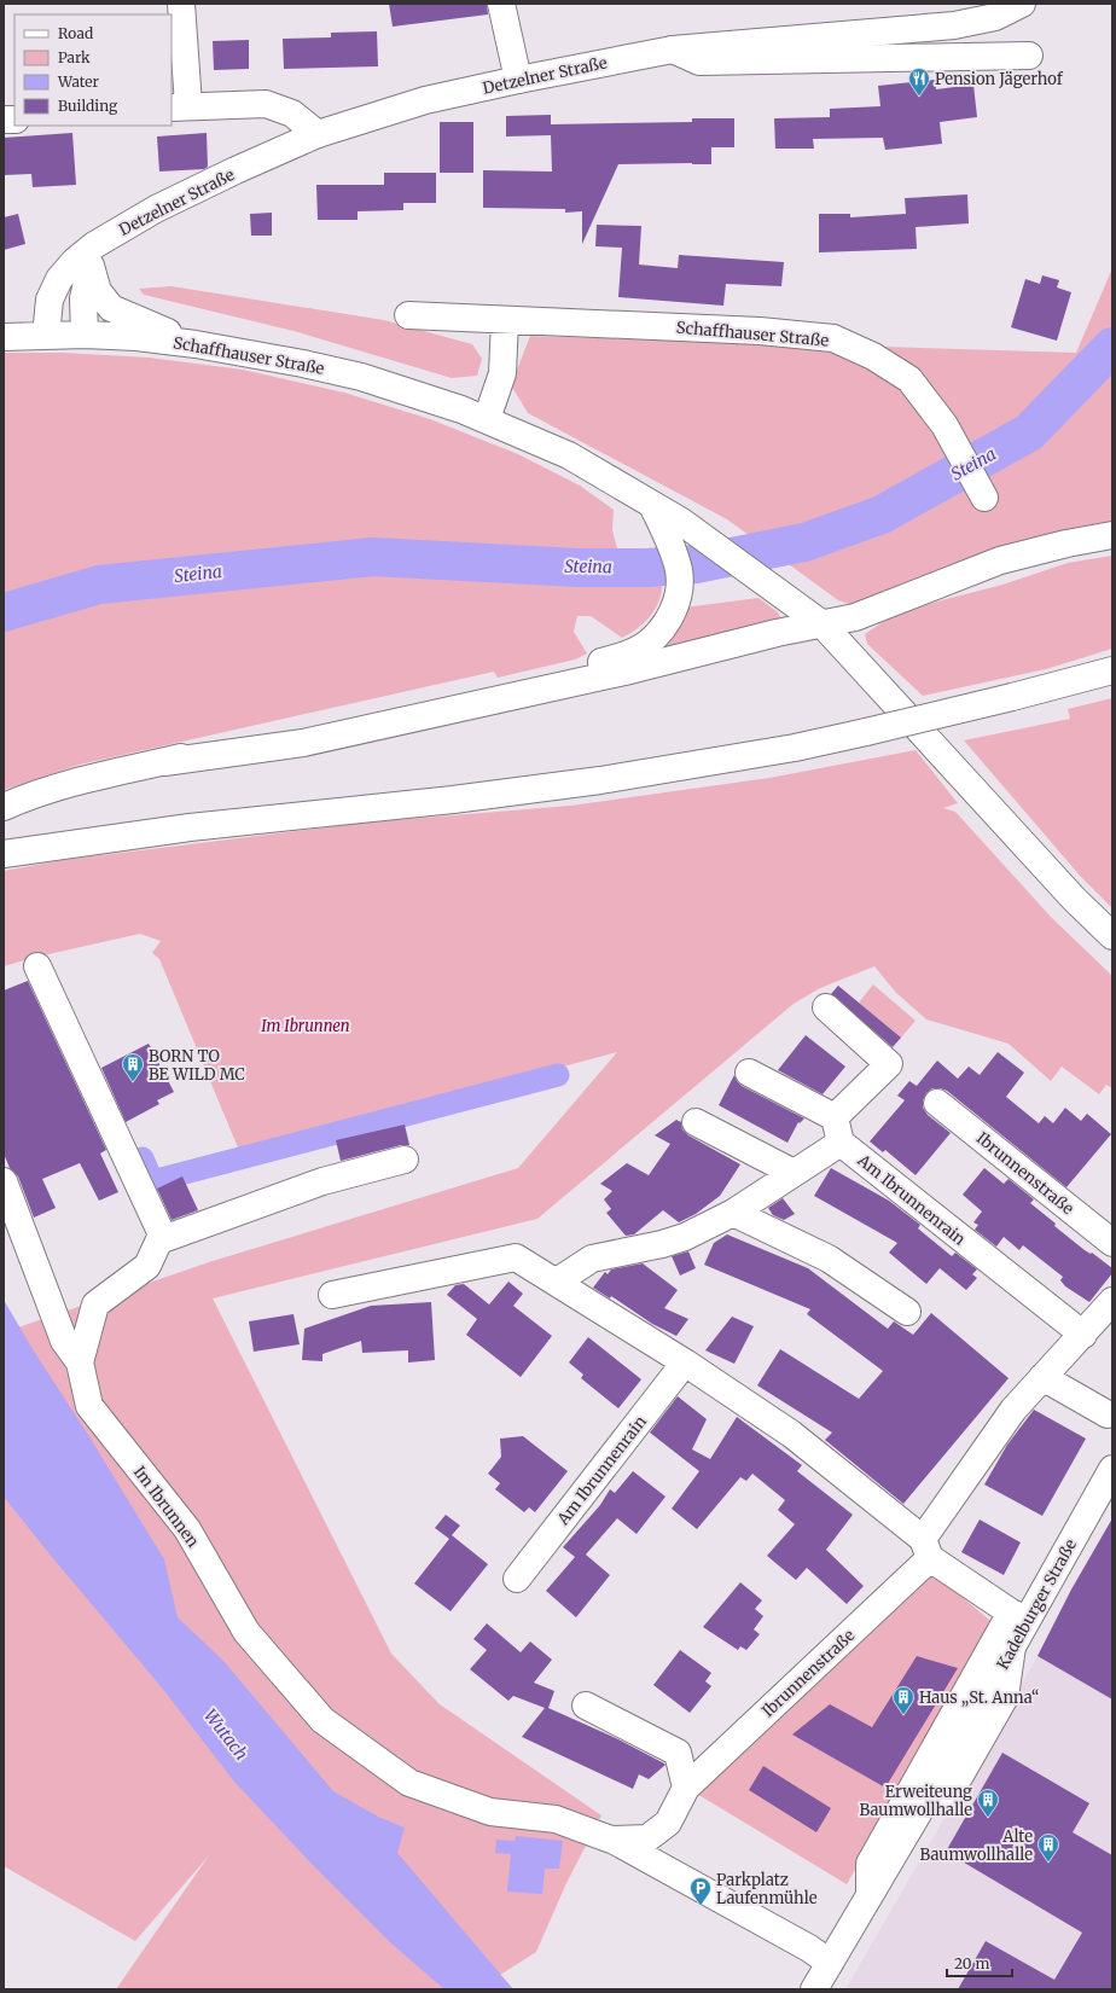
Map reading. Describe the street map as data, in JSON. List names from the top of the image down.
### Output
{
  "streets": {
    "main road": [
      "Detzelner Straße",
      "Schaffhauser Straße",
      "Ibrunnenstraße",
      "Am Ibrunnenrain",
      "Im Ibrunnen",
      "Kadelburger Straße"
    ]
  },
  "crossings": [
    ["Detzelner Straße", "Schaffhauser Straße"],
    ["Ibrunnenstraße", "Am Ibrunnenrain"],
    ["Ibrunnenstraße", "Im Ibrunnen"]
  ],
  "water": ["Steina", "Wutach"],
  "parks": ["Im Ibrunnen"],
  "places": {
    "restaurant": ["Pension Jägerhof"],
    "building": [
      "BORN TO BE WILD MC",
      "Haus „St. Anna“",
      "Erweiteung Baumwollhalle",
      "Alte Baumwollhalle"
    ],
    "parking": ["Parkplatz Laufenmühle"]
  },
  "legend": [
    "Road",
    "Park",
    "Water",
    "Building"
  ],
  "scale_bar": "20 m"
}
